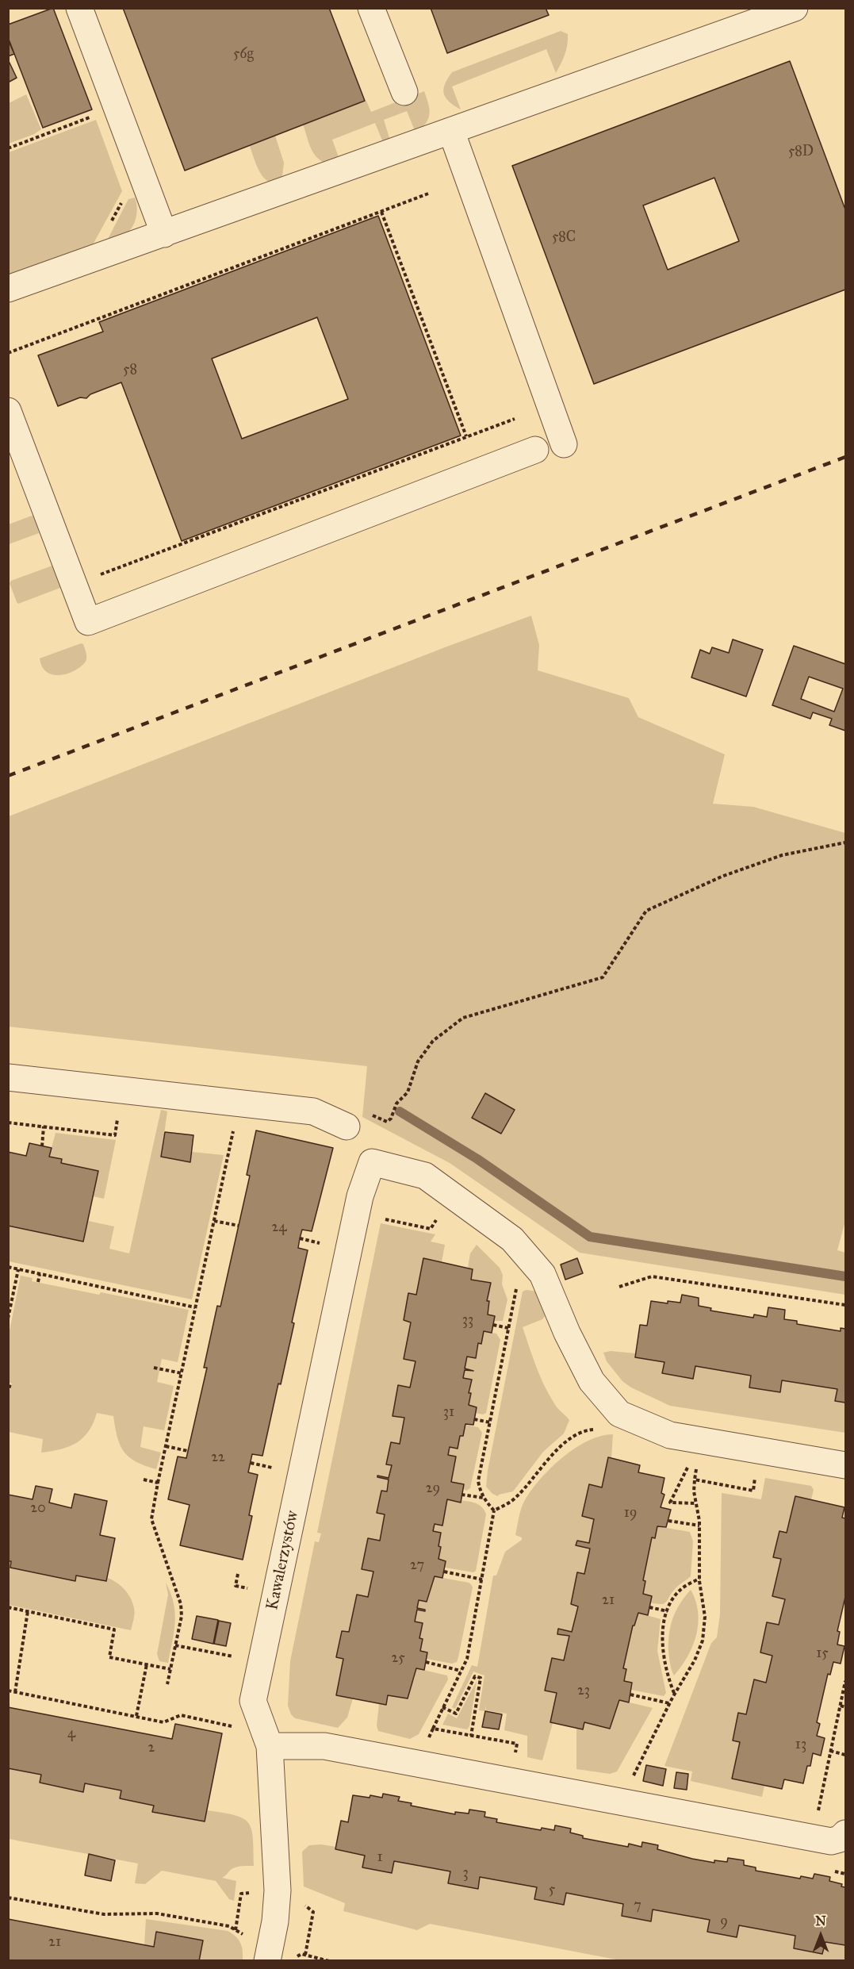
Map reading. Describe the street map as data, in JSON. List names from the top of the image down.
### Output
{
  "streets": {
    "street": ["Kawalerzystów"]
  },
  "house_numbers": [
    "56g",
    "58D",
    "58C",
    "58",
    "24",
    "33",
    "31",
    "22",
    "29",
    "20",
    "19",
    "27",
    "21",
    "15",
    "25",
    "23",
    "4",
    "13",
    "2",
    "1",
    "3",
    "5",
    "7",
    "9",
    "21"
  ],
  "north": "top"
}
